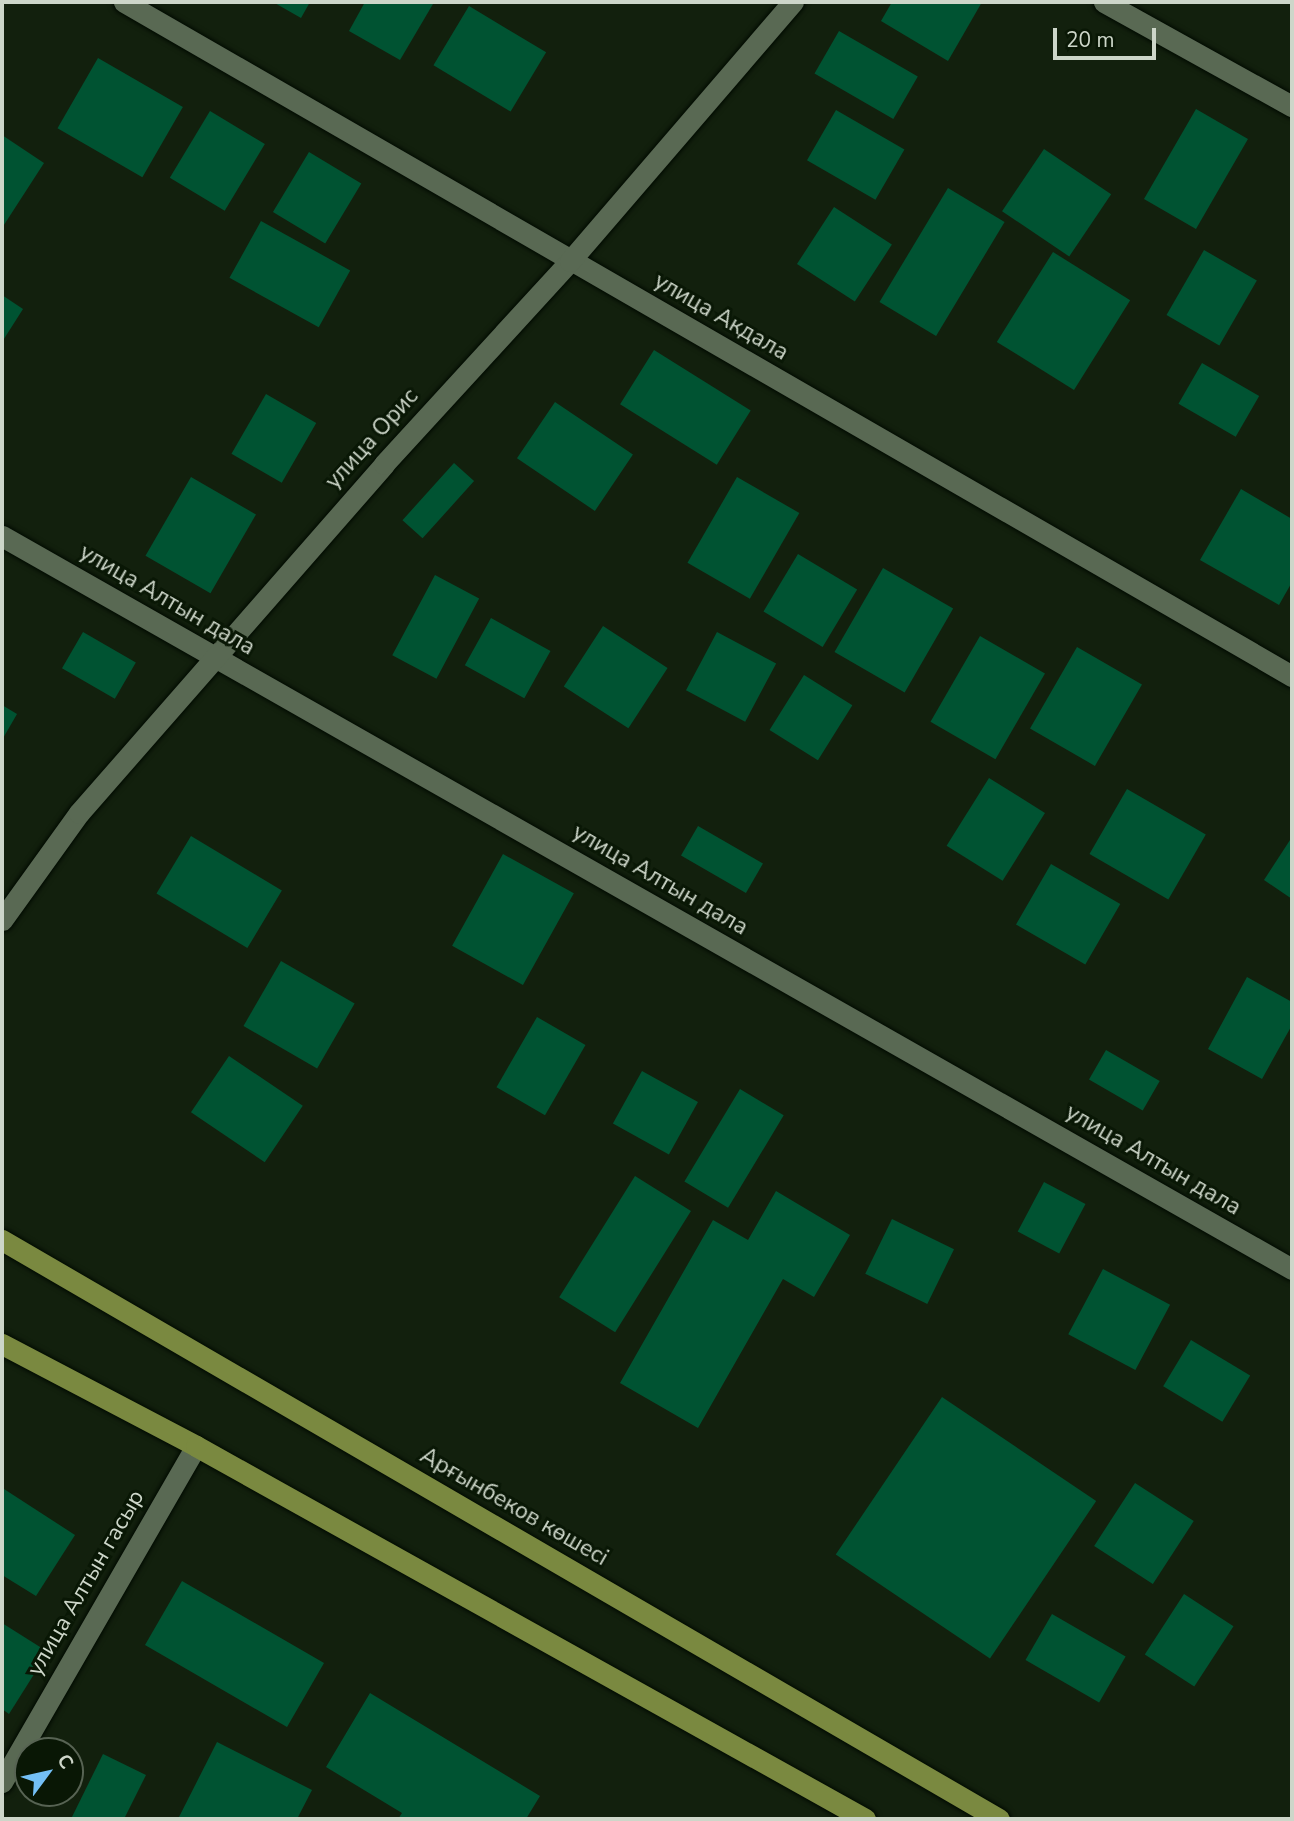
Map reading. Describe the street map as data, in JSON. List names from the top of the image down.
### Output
{
  "streets": {
    "main road": ["Арғынбеков көшесі"],
    "street": [
      "улица Акдала",
      "улица Орис",
      "улица Алтын дала",
      "улица Алтын гасыр"
    ]
  },
  "crossings": [
    ["улица Акдала", "улица Орис"],
    ["улица Орис", "улица Алтын дала"]
  ],
  "scale_bar": "20 m",
  "north": "top right"
}
